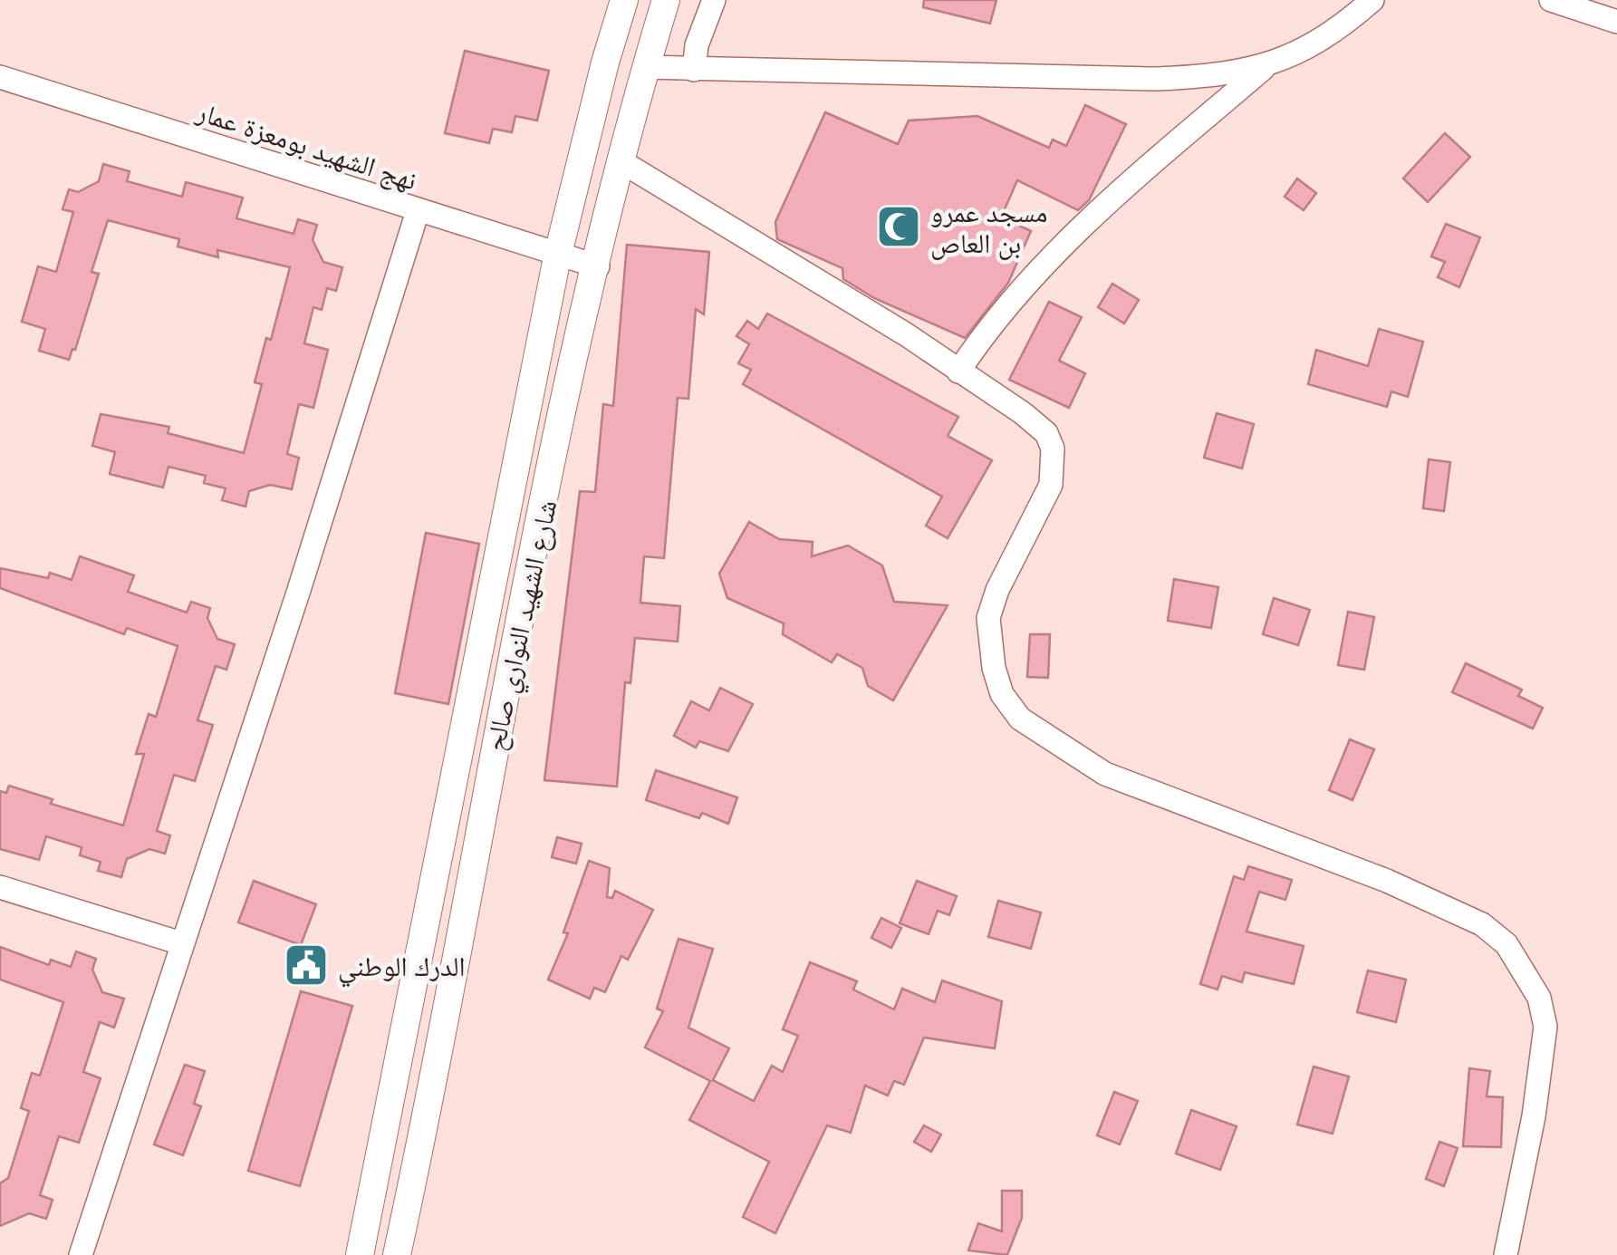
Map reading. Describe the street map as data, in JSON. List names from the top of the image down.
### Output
{
  "streets": {
    "street": ["نهج الشهيد بومعزة عمار", "شارع الشهيد النواري صالح"]
  },
  "crossings": [
    ["نهج الشهيد بومعزة عمار", "شارع الشهيد النواري صالح"]
  ],
  "places": {
    "mosque": ["مسجد عمرو بن العاص"],
    "public building": ["الدرك الوطني"]
  }
}
